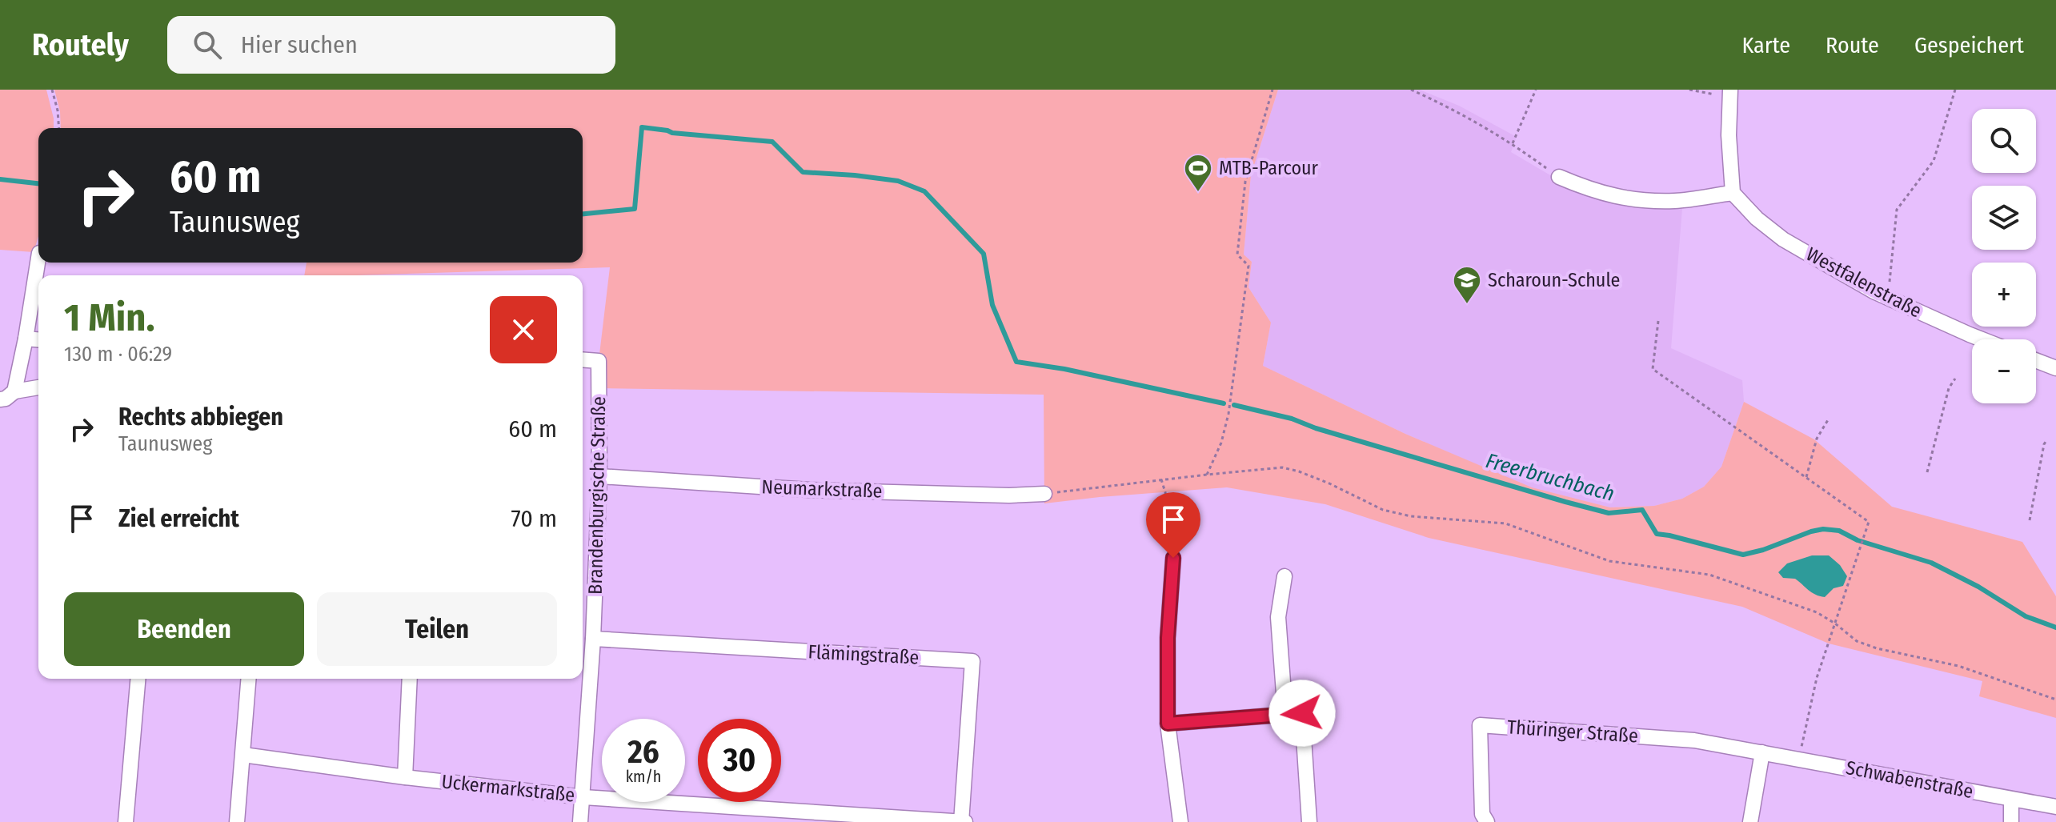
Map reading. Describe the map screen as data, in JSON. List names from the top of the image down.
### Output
{
  "streets": {
    "street": [
      "Westfalenstraße",
      "Neumarkstraße",
      "Brandenburgische Straße",
      "Flämingstraße",
      "Thüringer Straße",
      "Schwabenstraße",
      "Uckermarkstraße"
    ]
  },
  "crossings": [
    ["Neumarkstraße", "Brandenburgische Straße"],
    ["Brandenburgische Straße", "Flämingstraße"],
    ["Brandenburgische Straße", "Uckermarkstraße"],
    ["Flämingstraße", "Uckermarkstraße"],
    ["Thüringer Straße", "Schwabenstraße"]
  ],
  "water": ["Freerbruchbach"],
  "places": {
    "sports": ["MTB-Parcour"],
    "school or university": ["Scharoun-Schule"]
  },
  "page": {
    "header": "Routely",
    "search": "Hier suchen",
    "nav": ["Karte", "Route", "Gespeichert"],
    "map_buttons": ["+", "−"],
    "turn": ["60 m", "Taunusweg"],
    "heading": ["1 Min.", "130 m · 06:29"],
    "list": [
      {
        "name": "Rechts abbiegen",
        "note": "Taunusweg",
        "value": "60 m"
      },
      {
        "name": "Ziel erreicht",
        "value": "70 m"
      }
    ],
    "buttons": ["Beenden", "Teilen"],
    "speed": "26 km/h",
    "limit": "30"
  }
}
